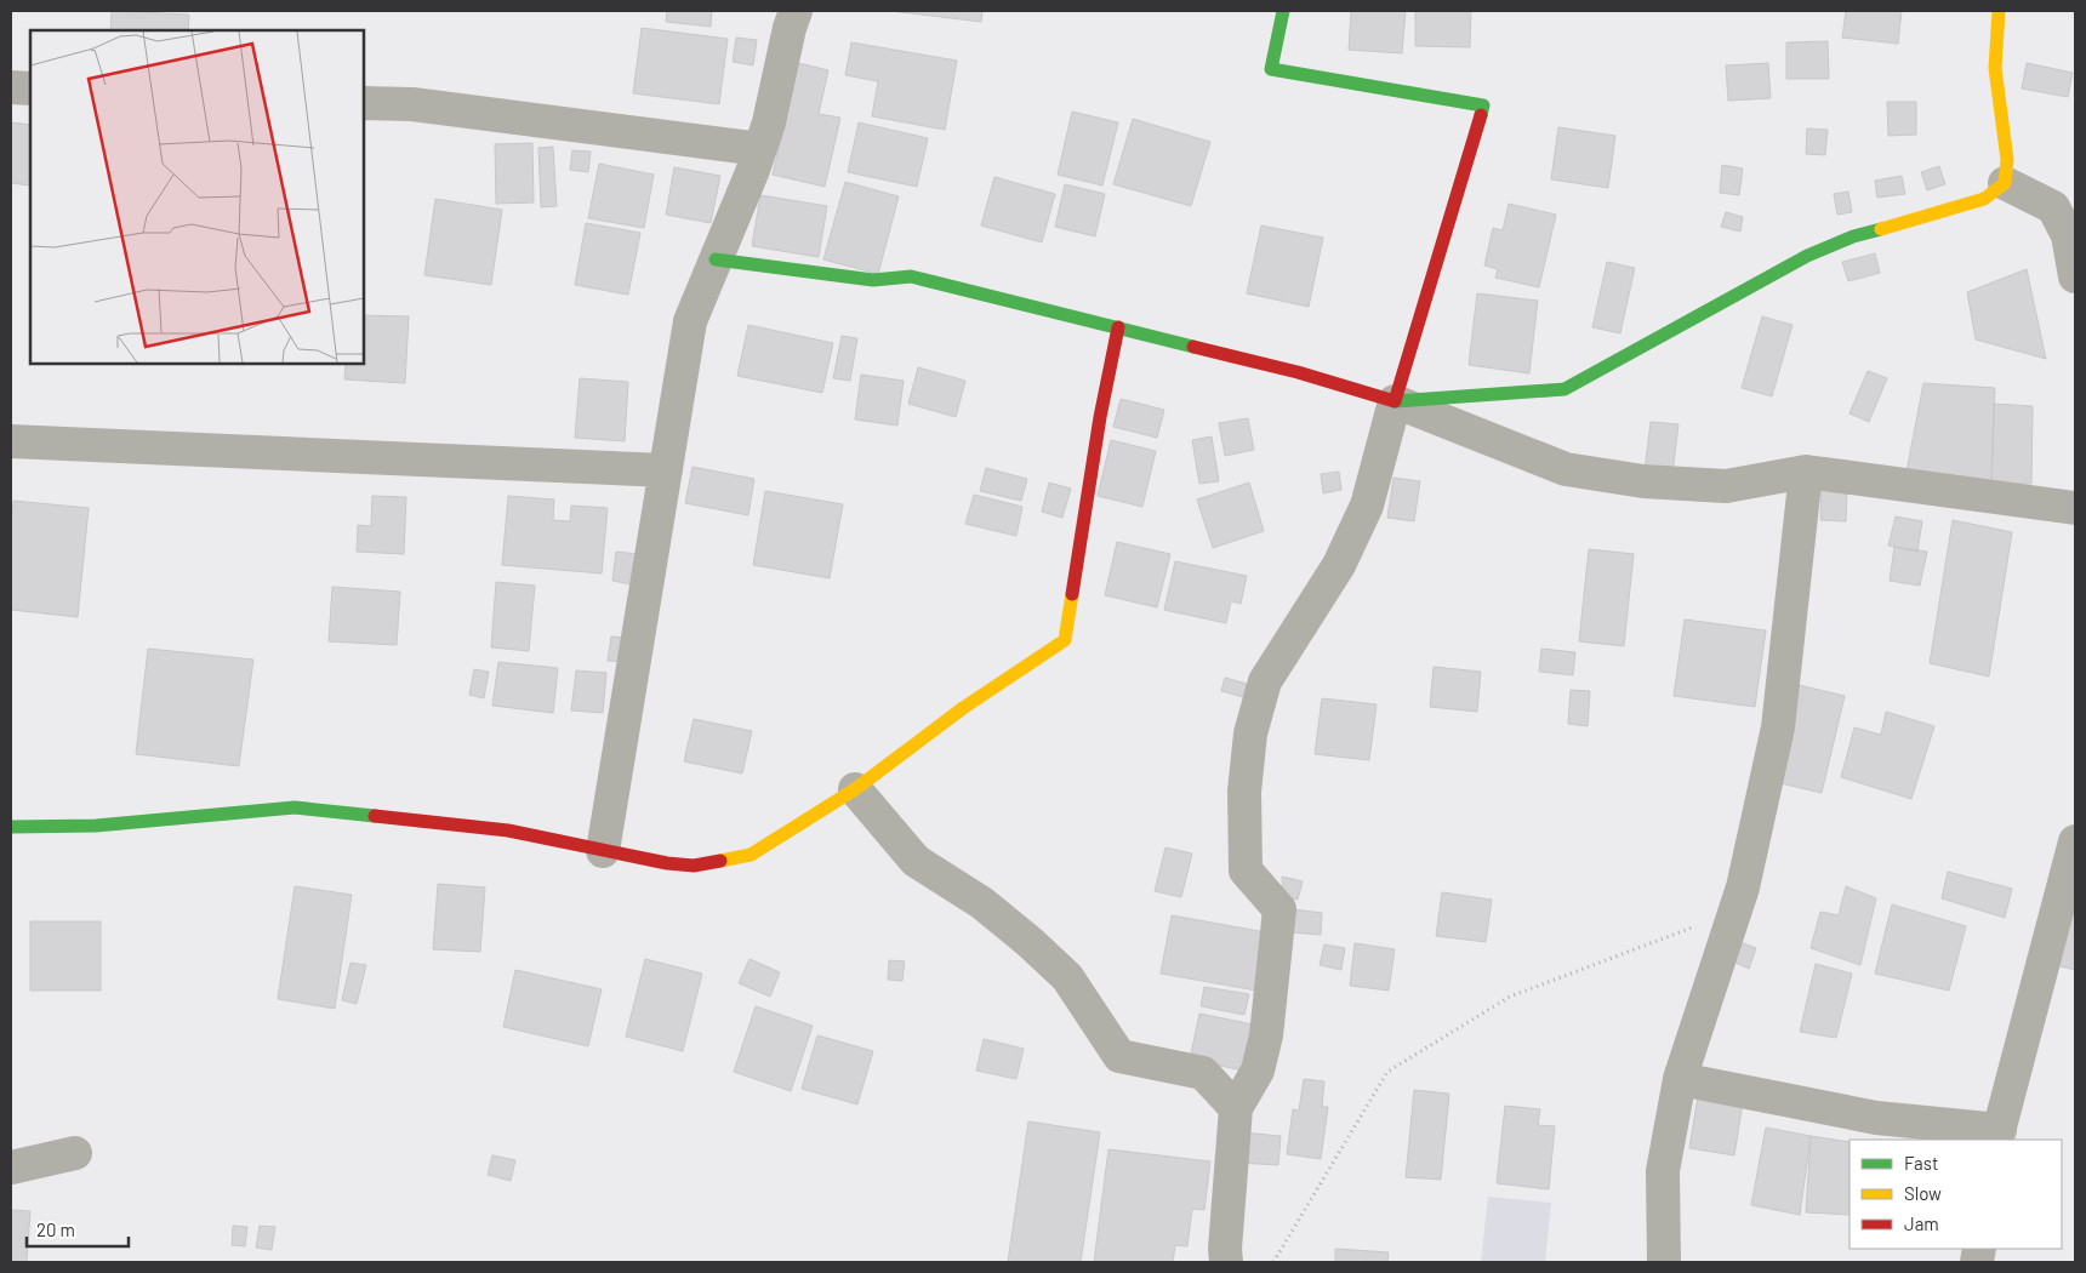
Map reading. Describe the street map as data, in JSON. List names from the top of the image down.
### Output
{
  "legend": ["Fast", "Slow", "Jam"],
  "scale_bar": "20 m"
}
